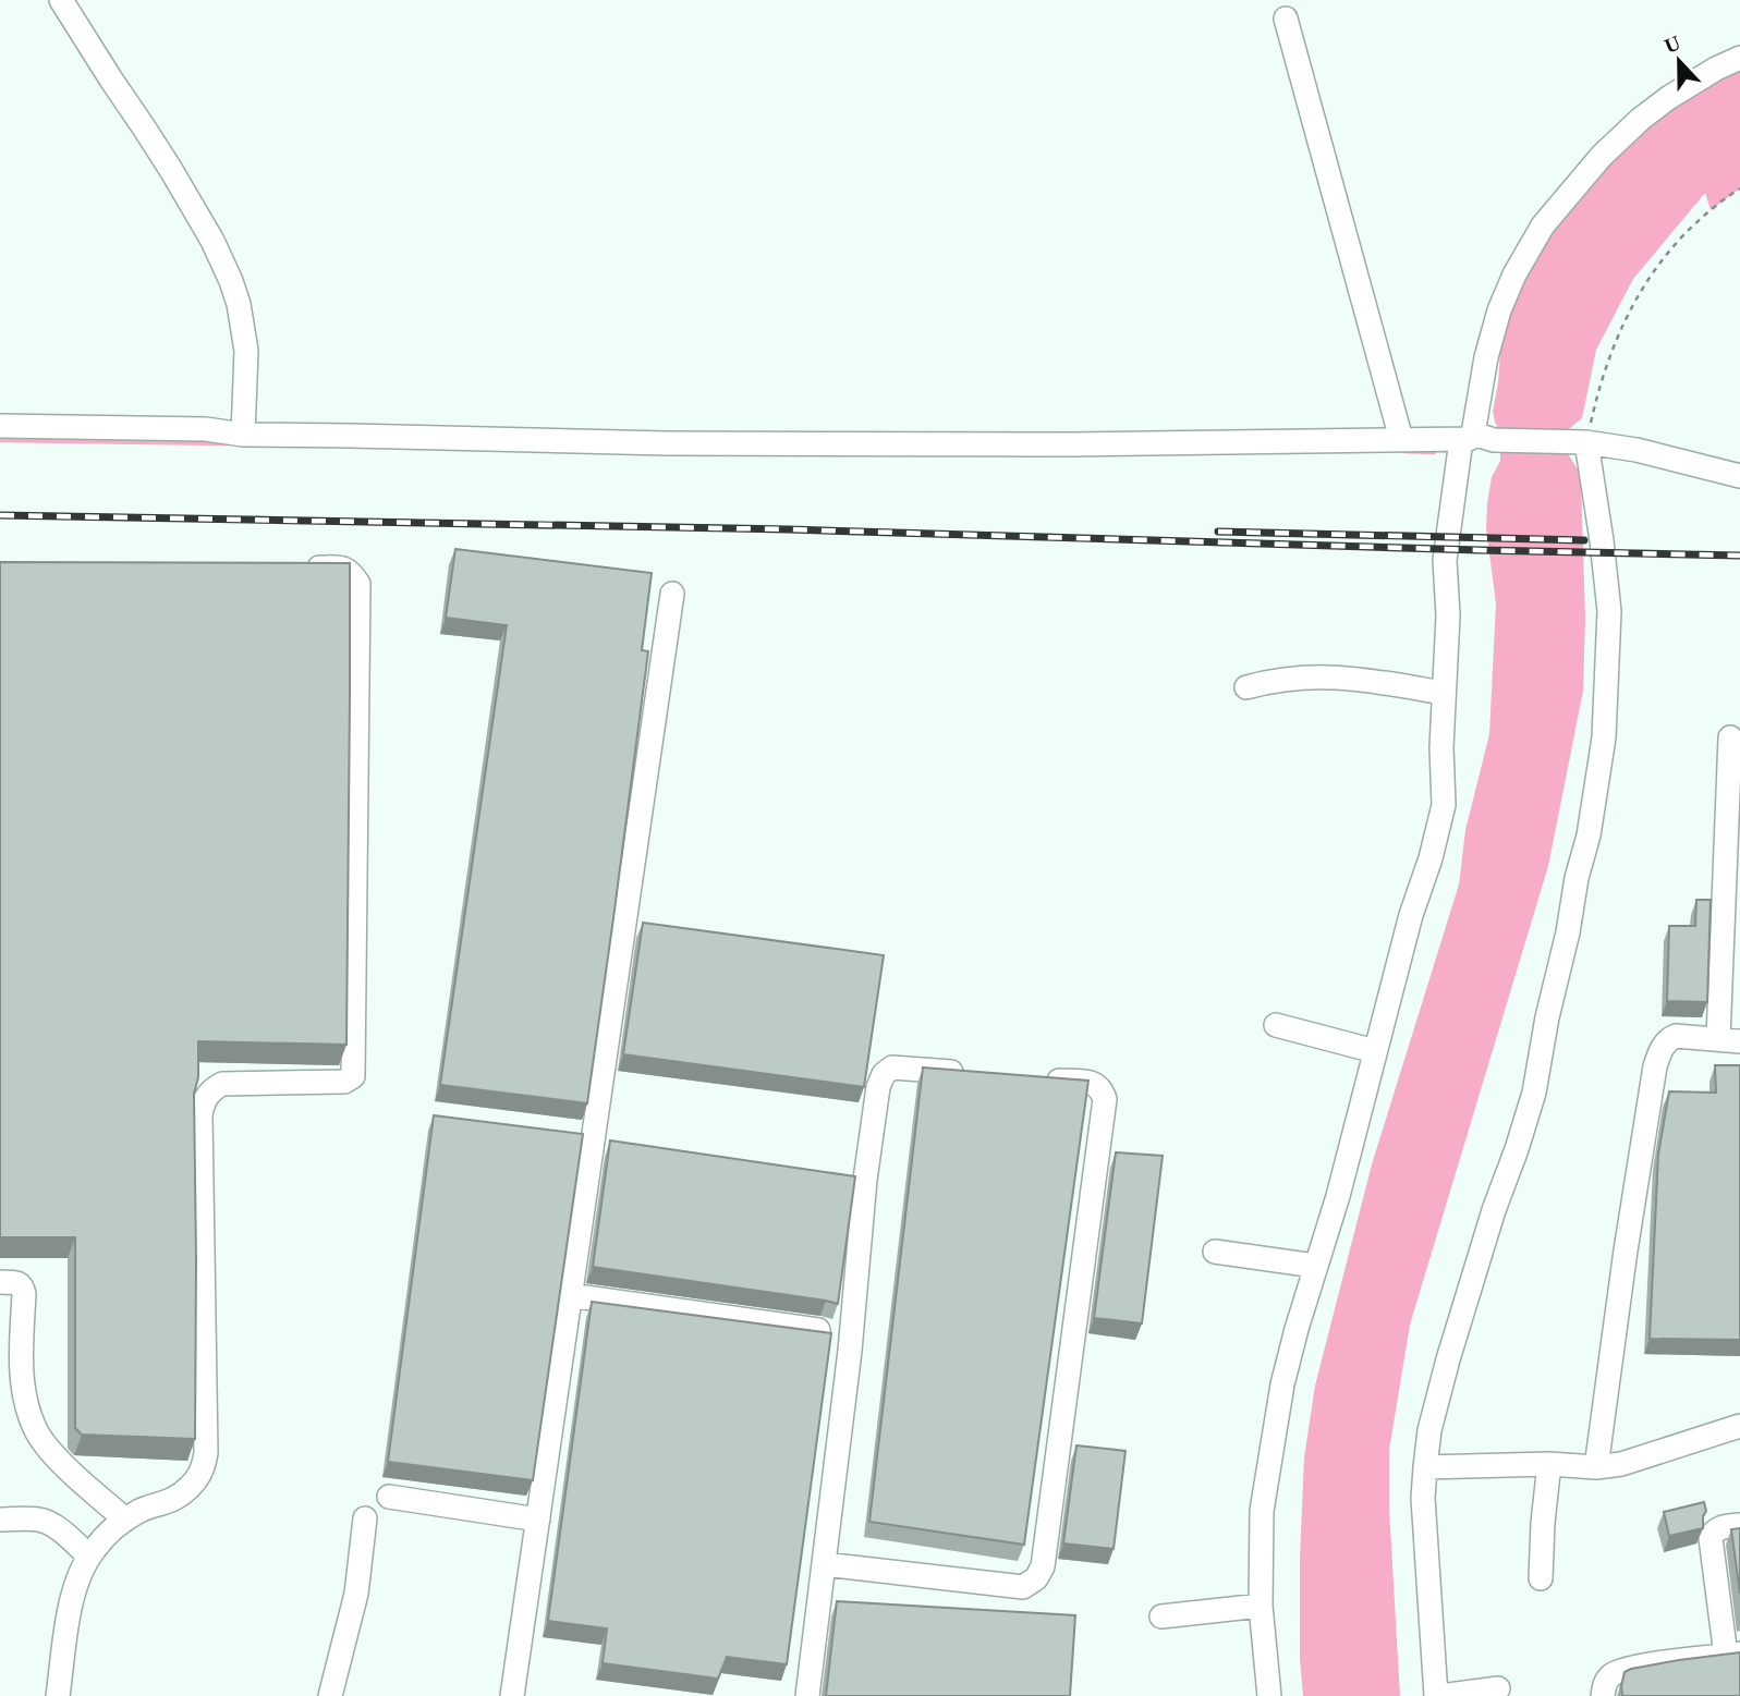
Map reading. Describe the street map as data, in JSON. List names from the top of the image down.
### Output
{
  "north": "top"
}
